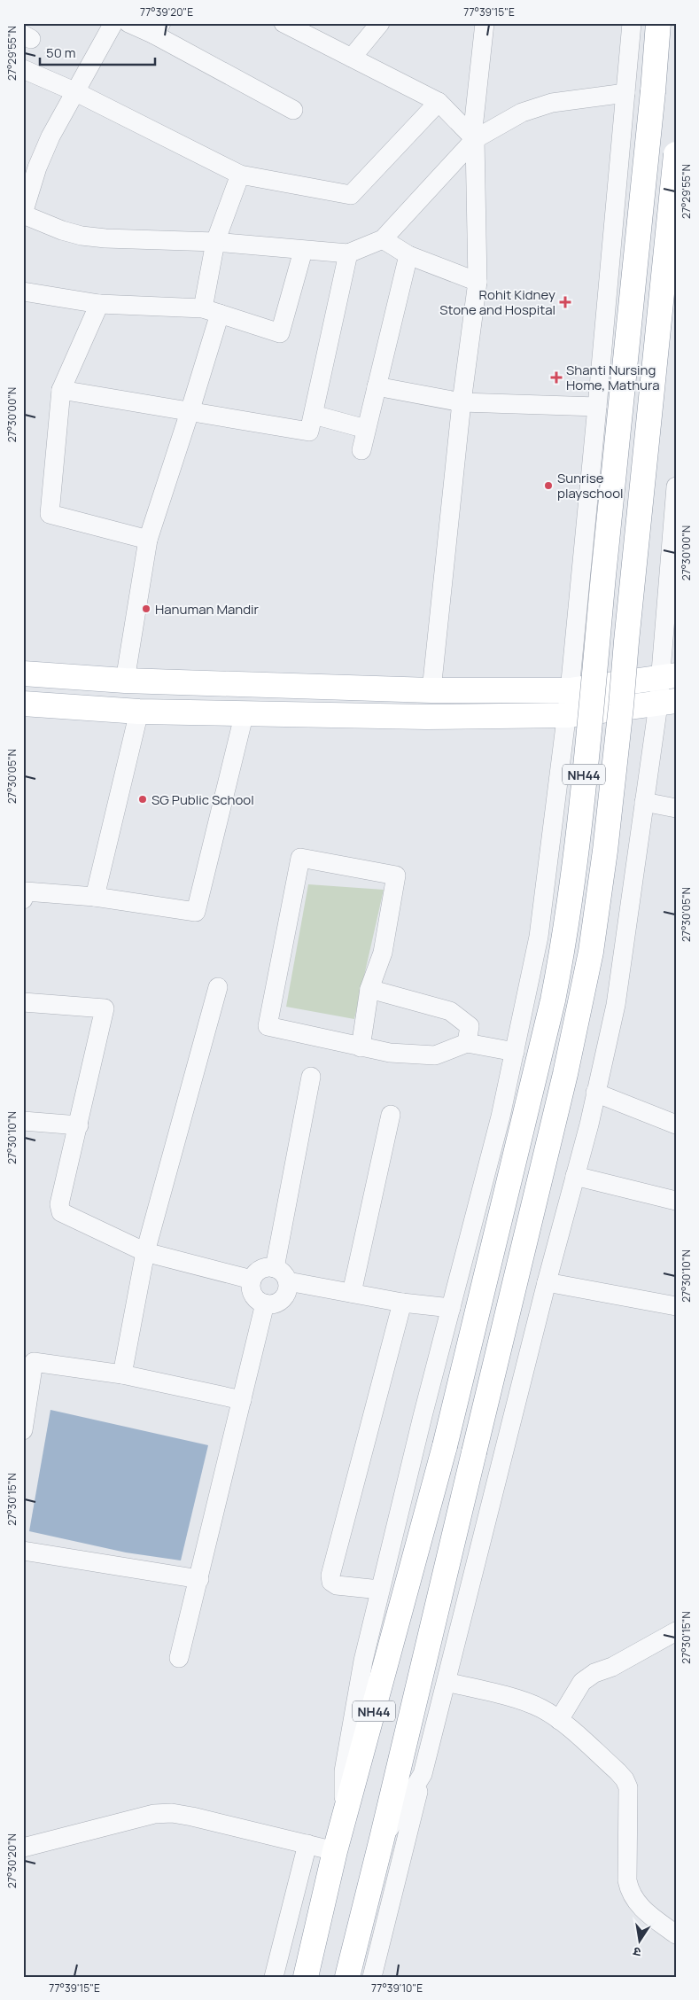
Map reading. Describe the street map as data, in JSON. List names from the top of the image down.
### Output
{
  "streets": {
    "main road": ["NH44"]
  },
  "places": {
    "health": ["Rohit Kidney Stone and Hospital", "Shanti Nursing Home, Mathura"],
    "other": ["Sunrise playschool", "Hanuman Mandir", "SG Public School"]
  },
  "scale_bar": "50 m",
  "north": "bottom",
  "coordinates": [
    "77°39'20\"E",
    "77°39'15\"E",
    "27°29'55\"N",
    "27°30'00\"N",
    "27°30'05\"N",
    "27°30'10\"N",
    "27°30'15\"N",
    "27°30'20\"N",
    "77°39'10\"E"
  ]
}
